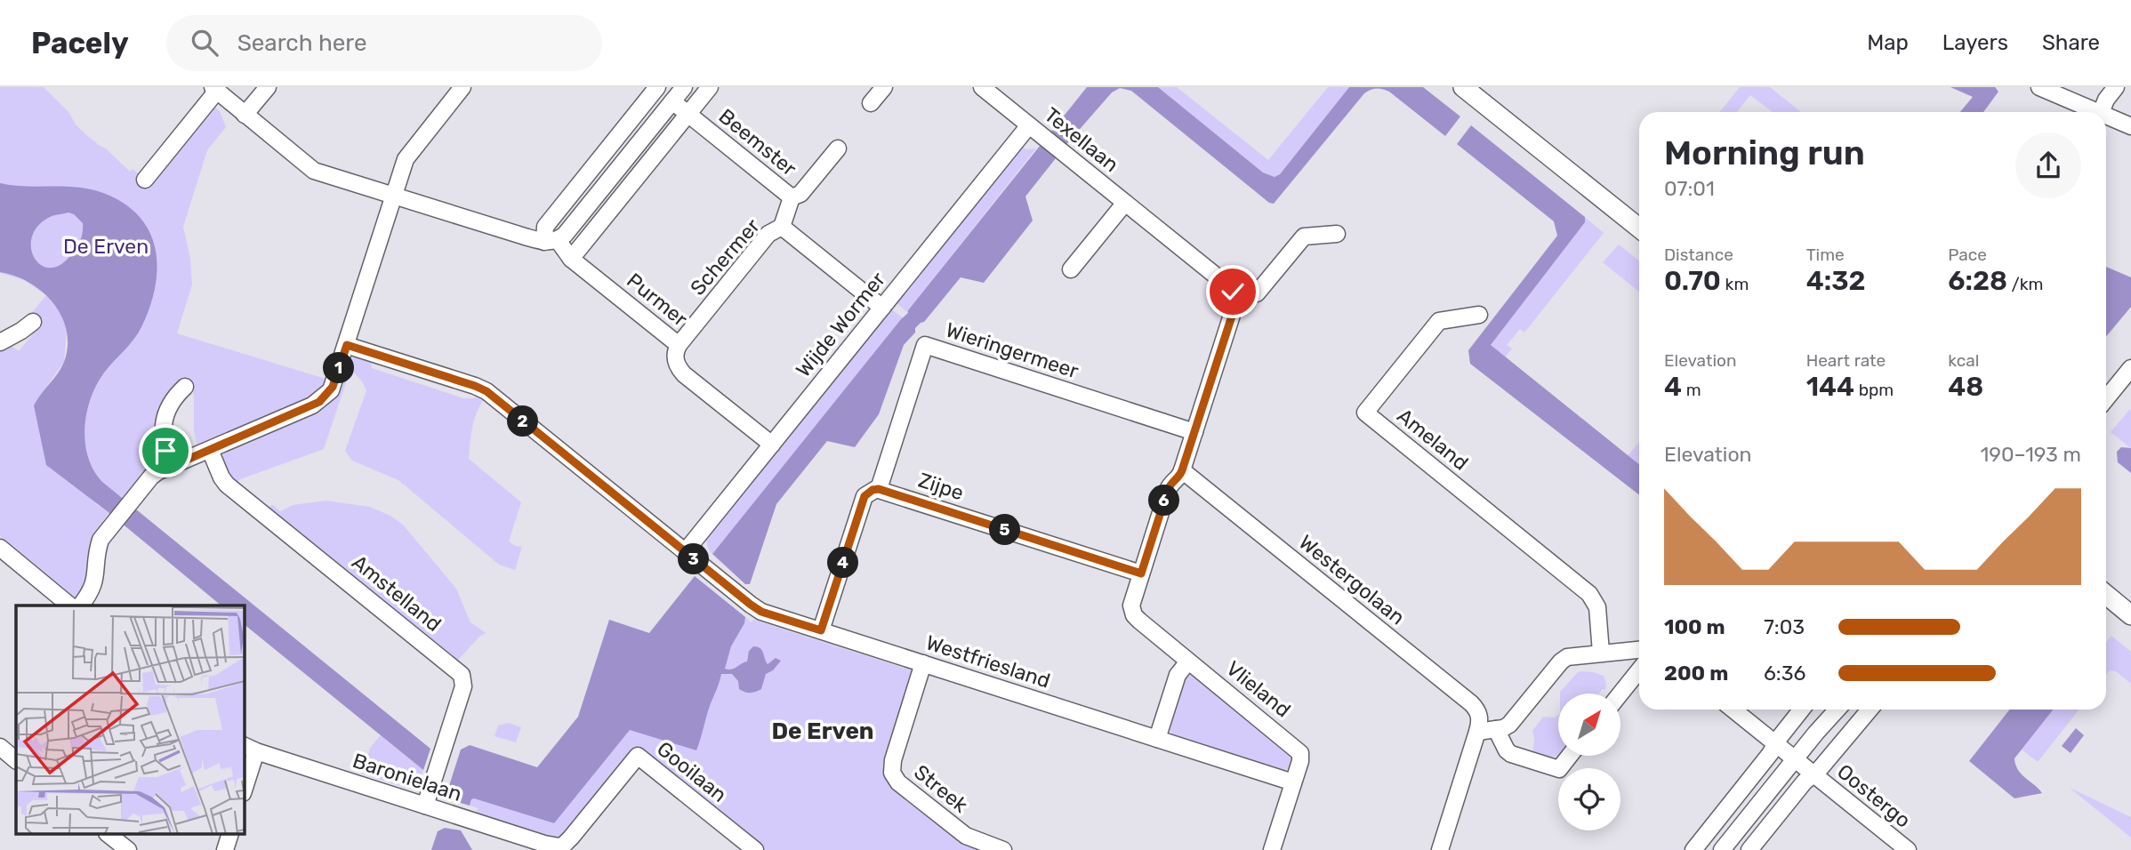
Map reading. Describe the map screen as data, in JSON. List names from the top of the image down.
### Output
{
  "streets": {
    "street": [
      "Texellaan",
      "Beemster",
      "Schermer",
      "Purmer",
      "Wijde Wormer",
      "Wieringermeer",
      "Ameland",
      "Zijpe",
      "Westergolaan",
      "Amstelland",
      "Westfriesland",
      "Vlieland",
      "Gooilaan",
      "Baronielaan",
      "Streek",
      "Oostergo"
    ]
  },
  "crossings": [
    ["Texellaan", "Wijde Wormer"],
    ["Beemster", "Schermer"],
    ["Schermer", "Purmer"],
    ["Purmer", "Wijde Wormer"],
    ["Wijde Wormer", "Westfriesland"],
    ["Wieringermeer", "Zijpe"],
    ["Wieringermeer", "Vlieland"],
    ["Zijpe", "Vlieland"],
    ["Westergolaan", "Vlieland"],
    ["Amstelland", "Baronielaan"],
    ["Westfriesland", "Vlieland"],
    ["Westfriesland", "Streek"],
    ["Gooilaan", "Baronielaan"]
  ],
  "districts": ["De Erven"],
  "parks": ["De Erven"],
  "north": "top right",
  "page": {
    "header": "Pacely",
    "search": "Search here",
    "nav": ["Map", "Layers", "Share"],
    "heading": ["Morning run", "07:01"],
    "stats": [
      ["Distance", "0.70 km"],
      ["Time", "4:32"],
      ["Pace", "6:28 /km"],
      ["Elevation", "4 m"],
      ["Heart rate", "144 bpm"],
      ["kcal", "48"]
    ],
    "pins": [
      "1",
      "2",
      "6",
      "5",
      "3",
      "4"
    ],
    "chart": ["Elevation", "190–193 m"],
    "list": [
      {
        "name": "100 m",
        "note": "7:03"
      },
      {
        "name": "200 m",
        "note": "6:36"
      }
    ]
  }
}
